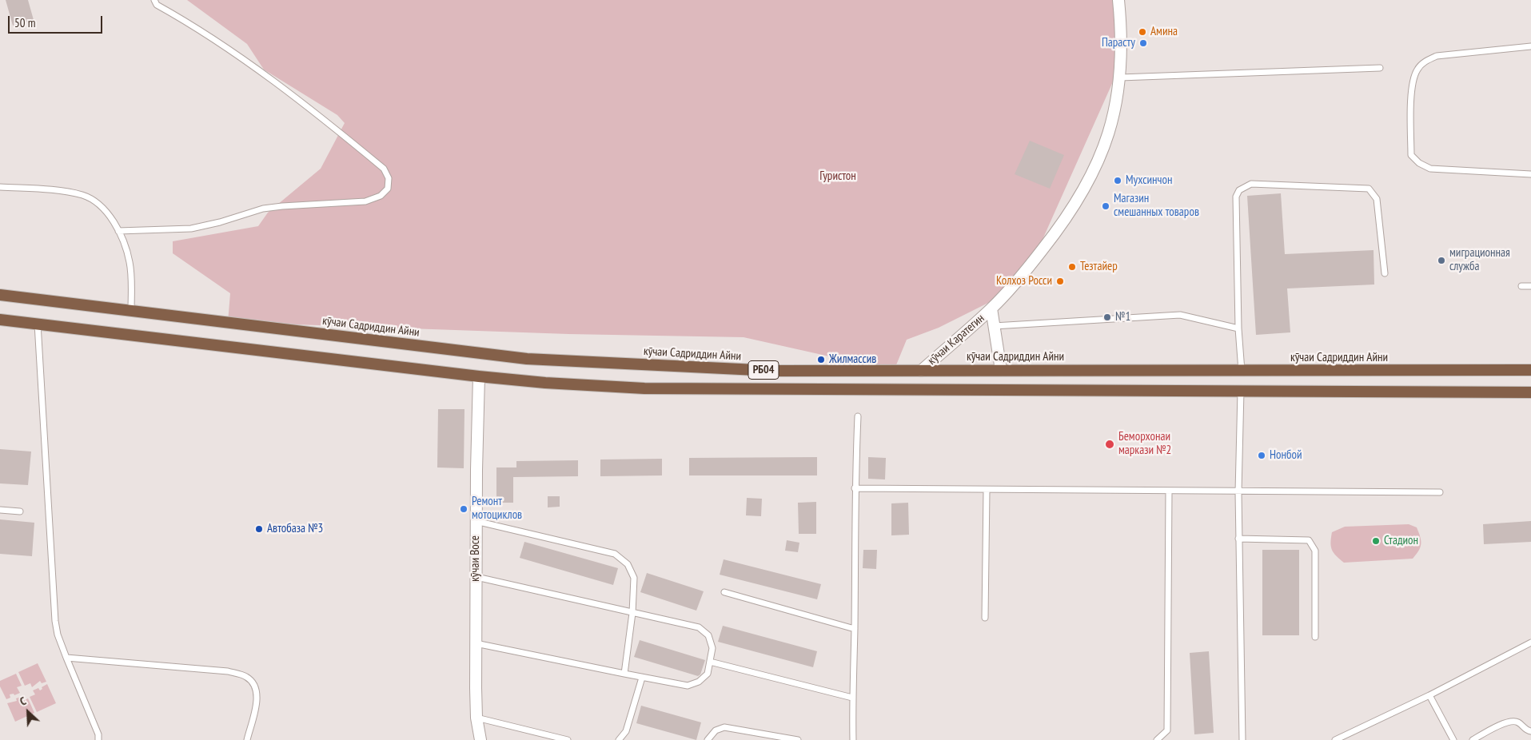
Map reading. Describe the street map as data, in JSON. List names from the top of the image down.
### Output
{
  "streets": {
    "highway": ["кӯчаи Садриддин Айни", "РБ04"],
    "street": ["кӯчаи Каратегин", "кӯчаи Восе"]
  },
  "crossings": [
    ["кӯчаи Садриддин Айни", "кӯчаи Каратегин"],
    ["РБ04", "кӯчаи Восе"]
  ],
  "parks": ["Гуристон"],
  "places": [
    "Амина",
    "Парасту",
    "Мухсинчон",
    "Магазин смешанных товаров",
    "миграционная служба",
    "Тезтайер",
    "Колхоз Росси",
    "№1",
    "Жилмассив",
    "Беморхонаи маркази №2",
    "Нонбой",
    "Ремонт мотоциклов",
    "Автобаза №3",
    "Стадион"
  ],
  "scale_bar": "50 m",
  "north": "top left"
}
